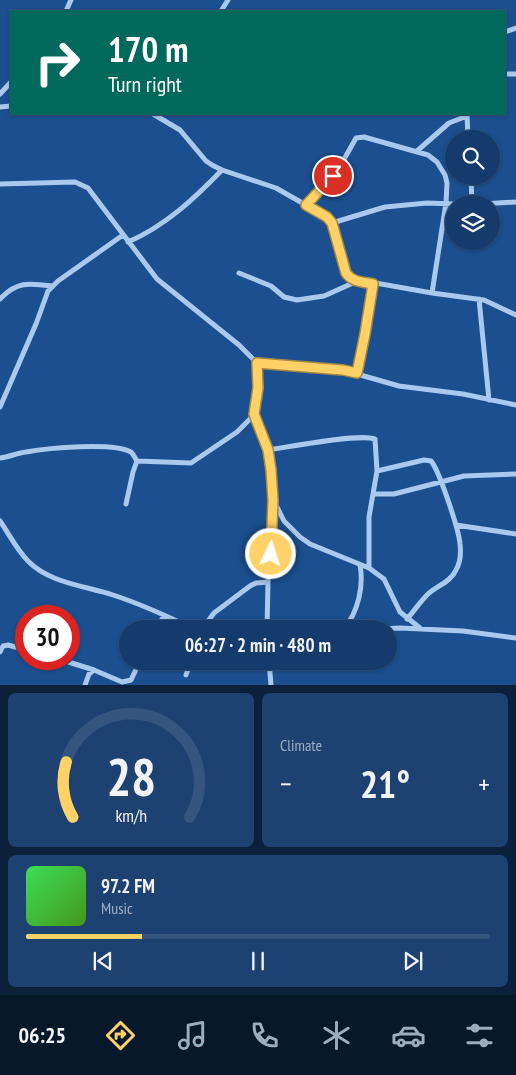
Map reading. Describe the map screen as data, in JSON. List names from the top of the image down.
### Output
{
  "page": {
    "turn": ["170 m", "Turn right"],
    "limit": "30",
    "trip": "06:27 · 2 min · 480 m",
    "tile": "Climate",
    "heat": ["−", "21°", "+"],
    "song": ["97.2 FM", "Music"],
    "tabs": "06:25",
    "gauge": ["28", "km/h"]
  }
}
